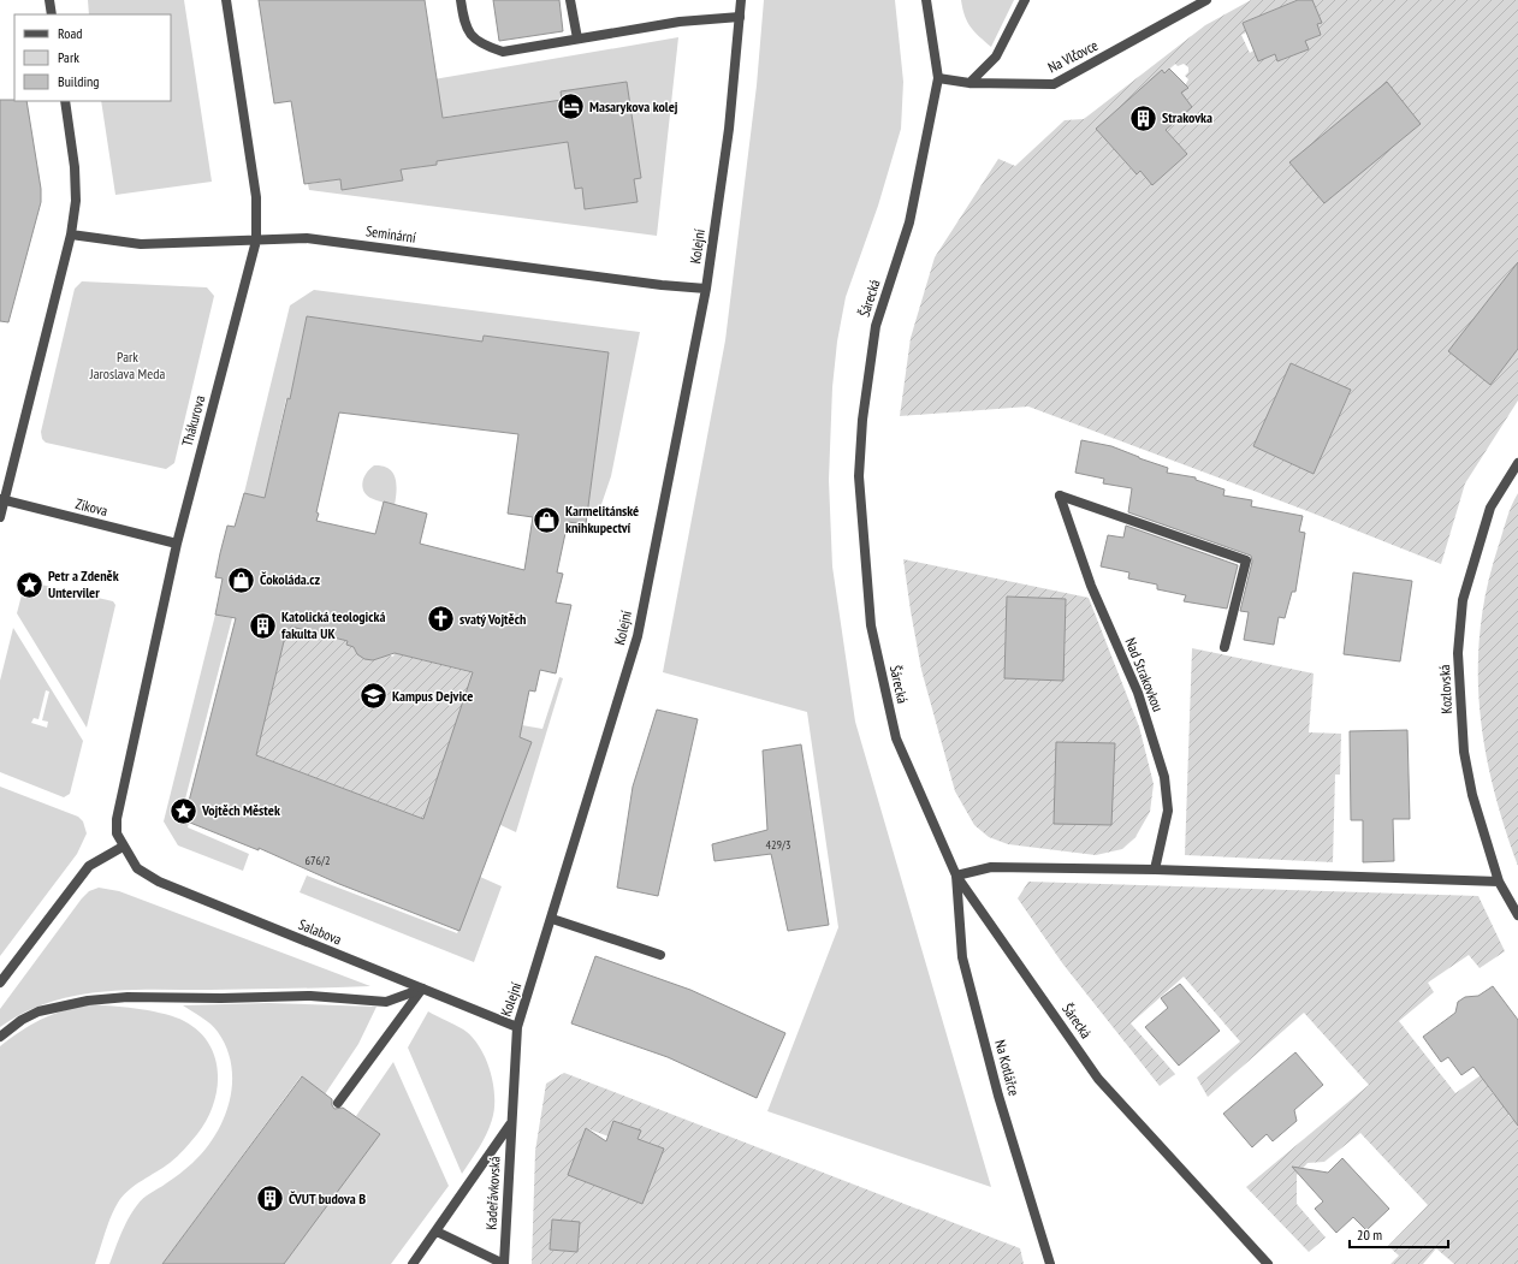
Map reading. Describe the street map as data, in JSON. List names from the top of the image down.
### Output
{
  "streets": {
    "street": [
      "Na Vlčovce",
      "Seminární",
      "Kolejní",
      "Šárecká",
      "Thákurova",
      "Zikova",
      "Nad Strakovkou",
      "Kozlovská",
      "Salabova",
      "Na Kotlářce",
      "Kadeřávkovská"
    ]
  },
  "crossings": [
    ["Na Vlčovce", "Šárecká"],
    ["Seminární", "Kolejní"],
    ["Seminární", "Thákurova"],
    ["Kolejní", "Salabova"],
    ["Kolejní", "Kadeřávkovská"],
    ["Šárecká", "Na Kotlářce"],
    ["Thákurova", "Zikova"],
    ["Thákurova", "Salabova"]
  ],
  "parks": ["Park Jaroslava Meda"],
  "places": {
    "hotel": ["Masarykova kolej"],
    "building": ["Strakovka", "Katolická teologická fakulta UK", "ČVUT budova B"],
    "shop": ["Karmelitánské knihkupectví", "Čokoláda.cz"],
    "place": ["Petr a Zdeněk Unterviler", "Vojtěch Městek"],
    "church": ["svatý Vojtěch"],
    "school or university": ["Kampus Dejvice"]
  },
  "house_numbers": ["429/3", "676/2"],
  "legend": ["Road", "Park", "Building"],
  "scale_bar": "20 m"
}
